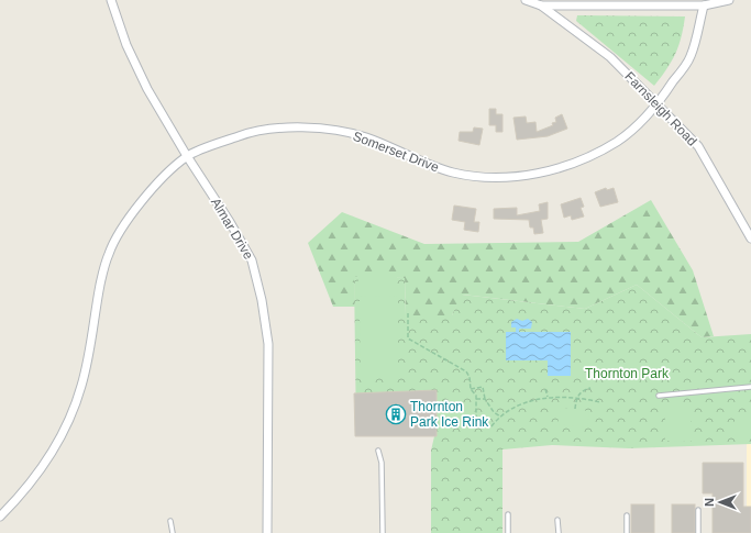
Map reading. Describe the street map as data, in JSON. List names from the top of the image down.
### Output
{
  "streets": {
    "street": ["Farnsleigh Road", "Somerset Drive", "Almar Drive"]
  },
  "crossings": [
    ["Farnsleigh Road", "Somerset Drive"],
    ["Somerset Drive", "Almar Drive"]
  ],
  "parks": ["Thornton Park"],
  "places": {
    "building": ["Thornton Park Ice Rink"]
  },
  "north": "left"
}
